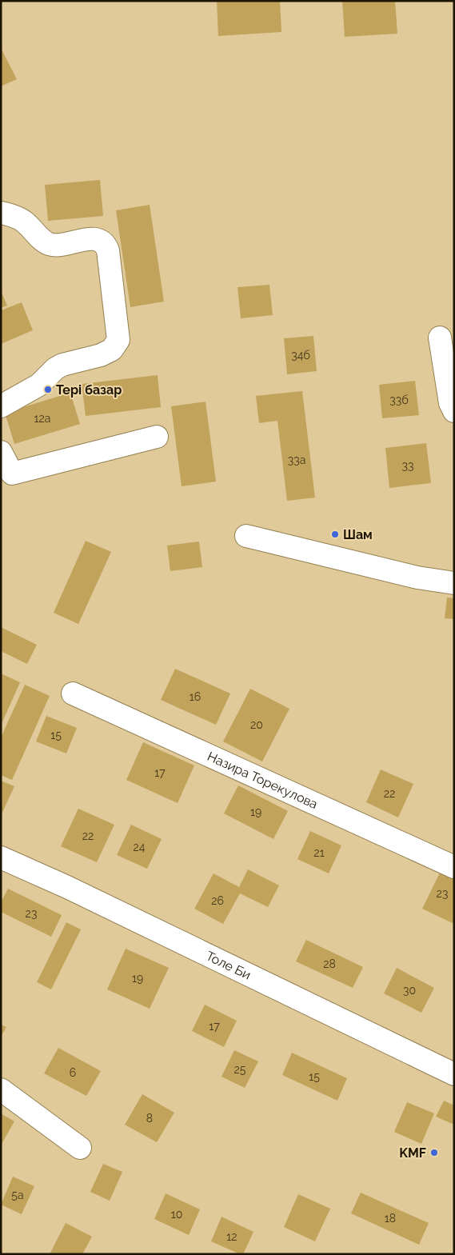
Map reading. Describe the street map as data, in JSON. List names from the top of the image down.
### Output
{
  "streets": {
    "street": ["Назира Торекулова", "Толе Би"]
  },
  "places": ["Тері базар", "Шам", "KMF"],
  "house_numbers": [
    "34б",
    "33б",
    "12а",
    "33а",
    "33",
    "16",
    "20",
    "15",
    "17",
    "22",
    "19",
    "22",
    "24",
    "21",
    "23",
    "26",
    "23",
    "28",
    "19",
    "30",
    "17",
    "25",
    "6",
    "15",
    "8",
    "5а",
    "10",
    "18",
    "12"
  ]
}
